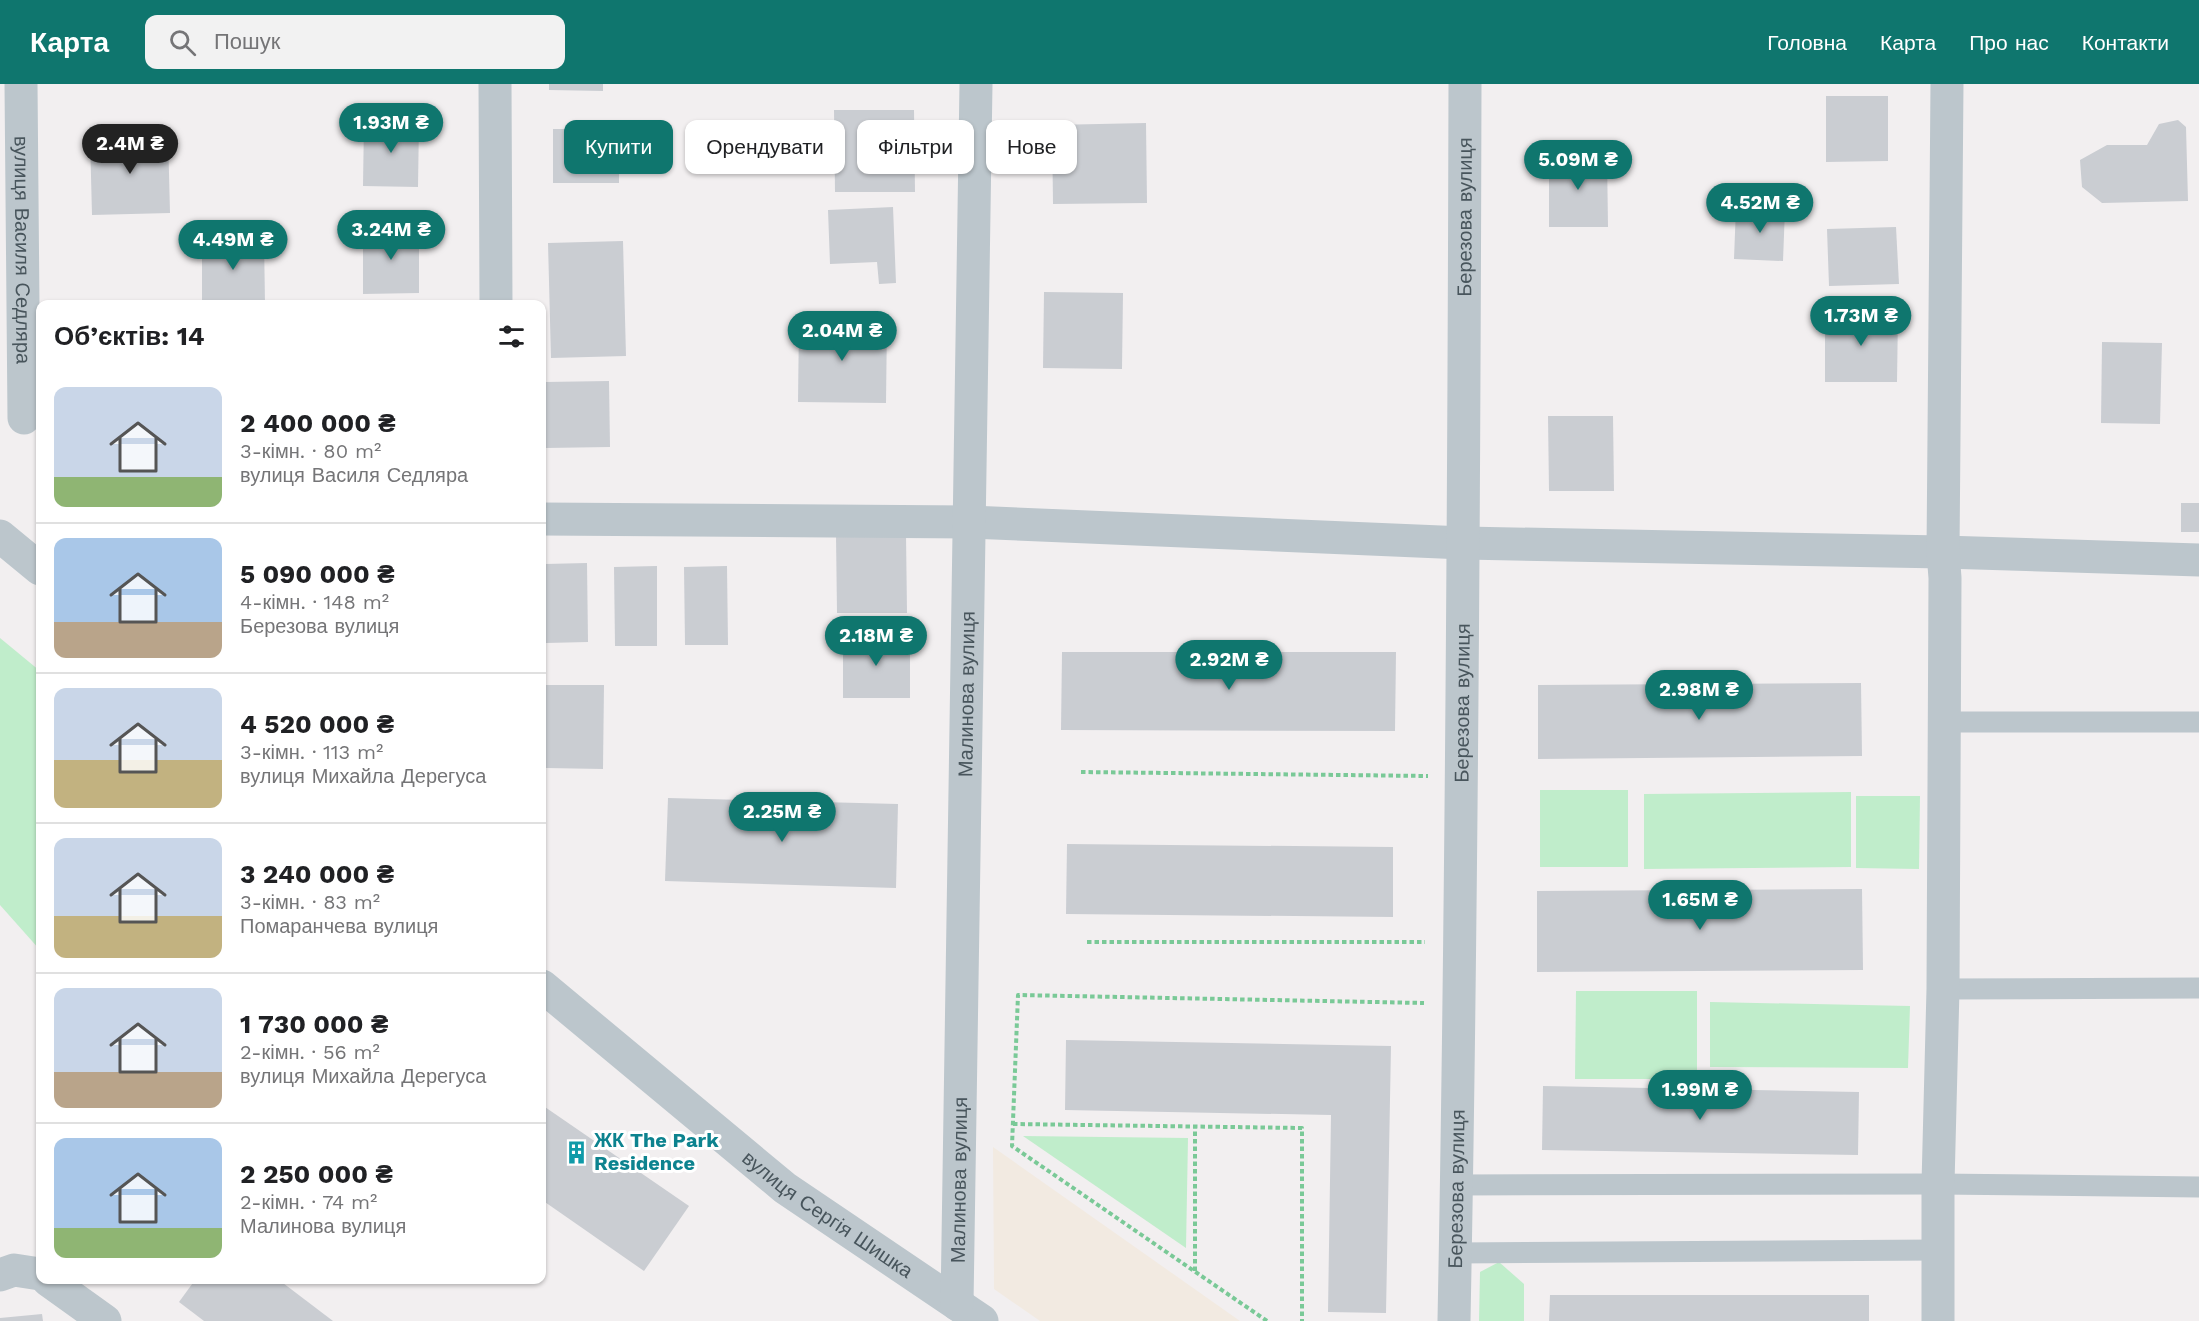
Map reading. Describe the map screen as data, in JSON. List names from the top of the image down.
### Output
{
  "streets": {
    "street": [
      "Березова вулиця",
      "вулиця Василя Седляра",
      "Малинова вулиця",
      "вулиця Сергія Шишка"
    ]
  },
  "crossings": [
    ["Малинова вулиця", "вулиця Сергія Шишка"]
  ],
  "places": {
    "building": ["ЖК The Park Residence"]
  },
  "page": {
    "header": "Карта",
    "search": "Пошук",
    "nav": [
      "Головна",
      "Карта",
      "Про нас",
      "Контакти"
    ],
    "price": [
      "1.93M ₴",
      "2.4M ₴",
      "5.09M ₴",
      "4.52M ₴",
      "3.24M ₴",
      "4.49M ₴",
      "1.73M ₴",
      "2.04M ₴",
      "2.18M ₴",
      "2.92M ₴",
      "2.98M ₴",
      "2.25M ₴",
      "1.65M ₴",
      "1.99M ₴"
    ],
    "chip": [
      "Купити",
      "Орендувати",
      "Фільтри",
      "Нове"
    ],
    "heading": "Об’єктів: 14",
    "list": [
      {
        "name": "2 400 000 ₴",
        "note": "3-кімн. · 80 m² · вулиця Василя Седляра"
      },
      {
        "name": "5 090 000 ₴",
        "note": "4-кімн. · 148 m² · Березова вулиця"
      },
      {
        "name": "4 520 000 ₴",
        "note": "3-кімн. · 113 m² · вулиця Михайла Дерегуса"
      },
      {
        "name": "3 240 000 ₴",
        "note": "3-кімн. · 83 m² · Помаранчева вулиця"
      },
      {
        "name": "1 730 000 ₴",
        "note": "2-кімн. · 56 m² · вулиця Михайла Дерегуса"
      },
      {
        "name": "2 250 000 ₴",
        "note": "2-кімн. · 74 m² · Малинова вулиця"
      }
    ]
  }
}
